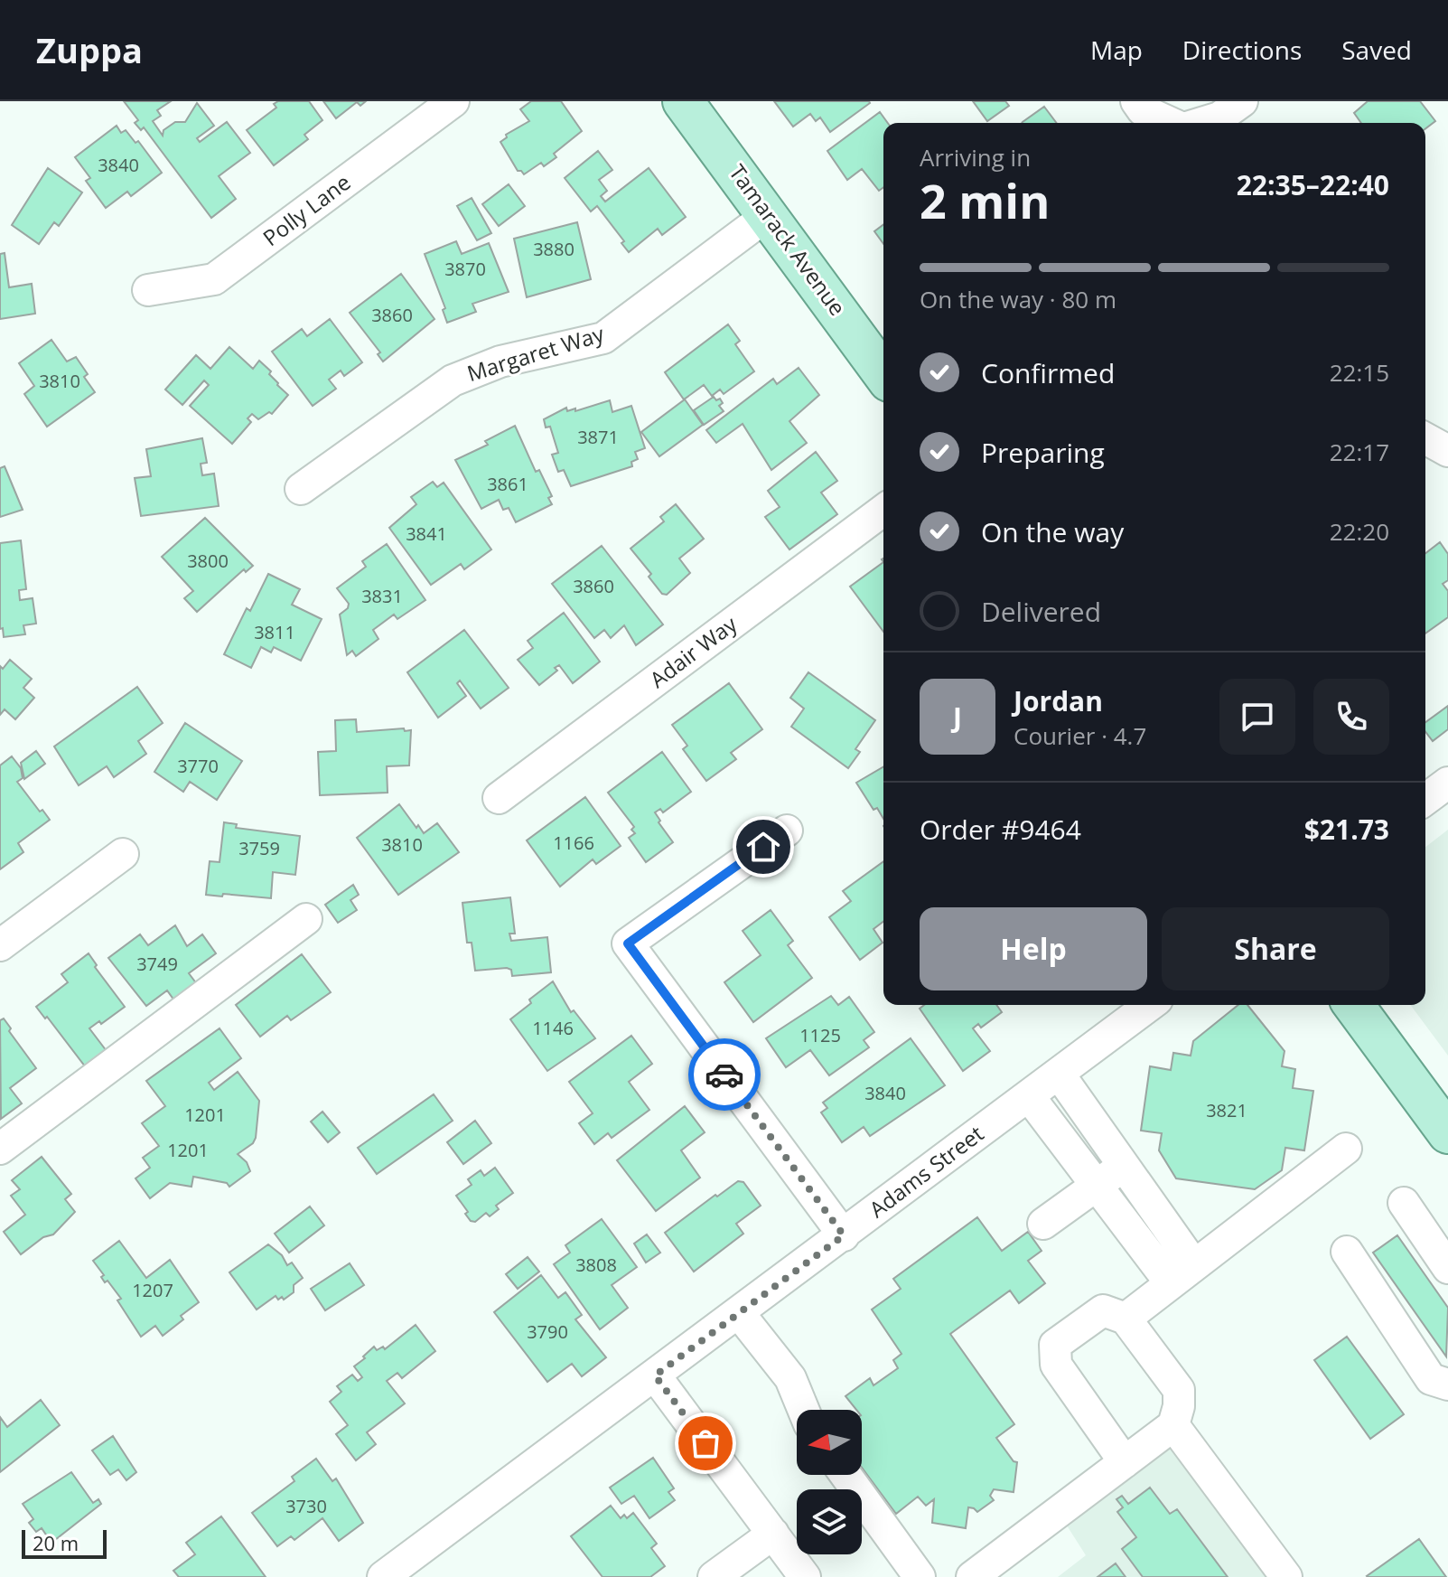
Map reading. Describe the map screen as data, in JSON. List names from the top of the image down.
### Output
{
  "streets": {
    "main road": ["Tamarack Avenue"],
    "street": [
      "Polly Lane",
      "Margaret Way",
      "Adair Way",
      "Adams Street"
    ]
  },
  "crossings": [
    ["Tamarack Avenue", "Margaret Way"]
  ],
  "house_numbers": [
    "3840",
    "3880",
    "3870",
    "3860",
    "3810",
    "3871",
    "3861",
    "3841",
    "3800",
    "3860",
    "3831",
    "3811",
    "3770",
    "1166",
    "3810",
    "3759",
    "3749",
    "1146",
    "1125",
    "3840",
    "3821",
    "1201",
    "1201",
    "3808",
    "1207",
    "3790",
    "3730"
  ],
  "scale_bar": "20 m",
  "north": "left",
  "page": {
    "header": "Zuppa",
    "nav": ["Map", "Directions", "Saved"],
    "heading": ["2 min", "Arriving in", "22:35–22:40"],
    "panel": [
      "Jordan",
      "Courier · 4.7",
      "Order #9464",
      "$21.73"
    ],
    "bar": "On the way · 80 m",
    "list": [
      ["Confirmed", "22:15"],
      ["Preparing", "22:17"],
      ["On the way", "22:20"],
      "Delivered"
    ],
    "round": "J",
    "buttons": ["Help", "Share"],
    "scale": "20 m"
  }
}
